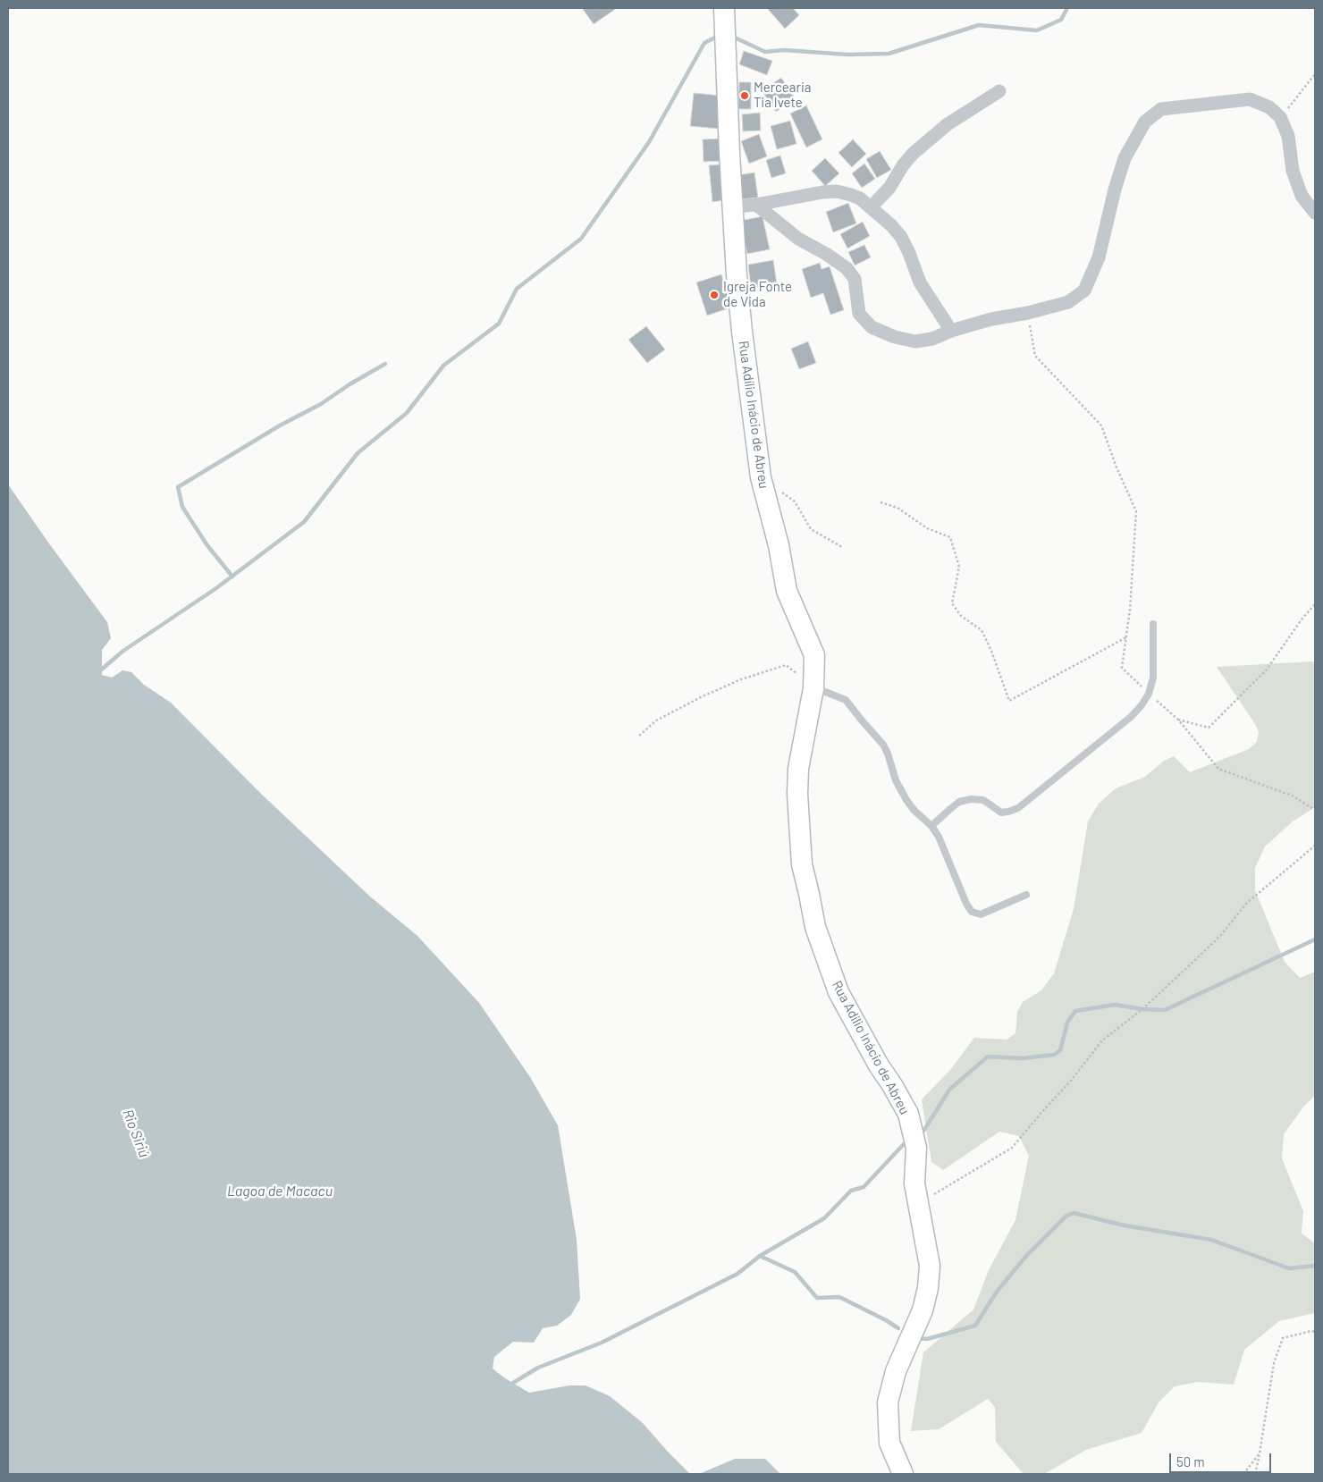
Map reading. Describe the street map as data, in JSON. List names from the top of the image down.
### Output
{
  "streets": {
    "street": ["Rua Adílio Inácio de Abreu"]
  },
  "water": ["Rio Siriú", "Lagoa de Macacu"],
  "places": ["Mercearia Tia Ivete", "Igreja Fonte de Vida"],
  "scale_bar": "50 m"
}
